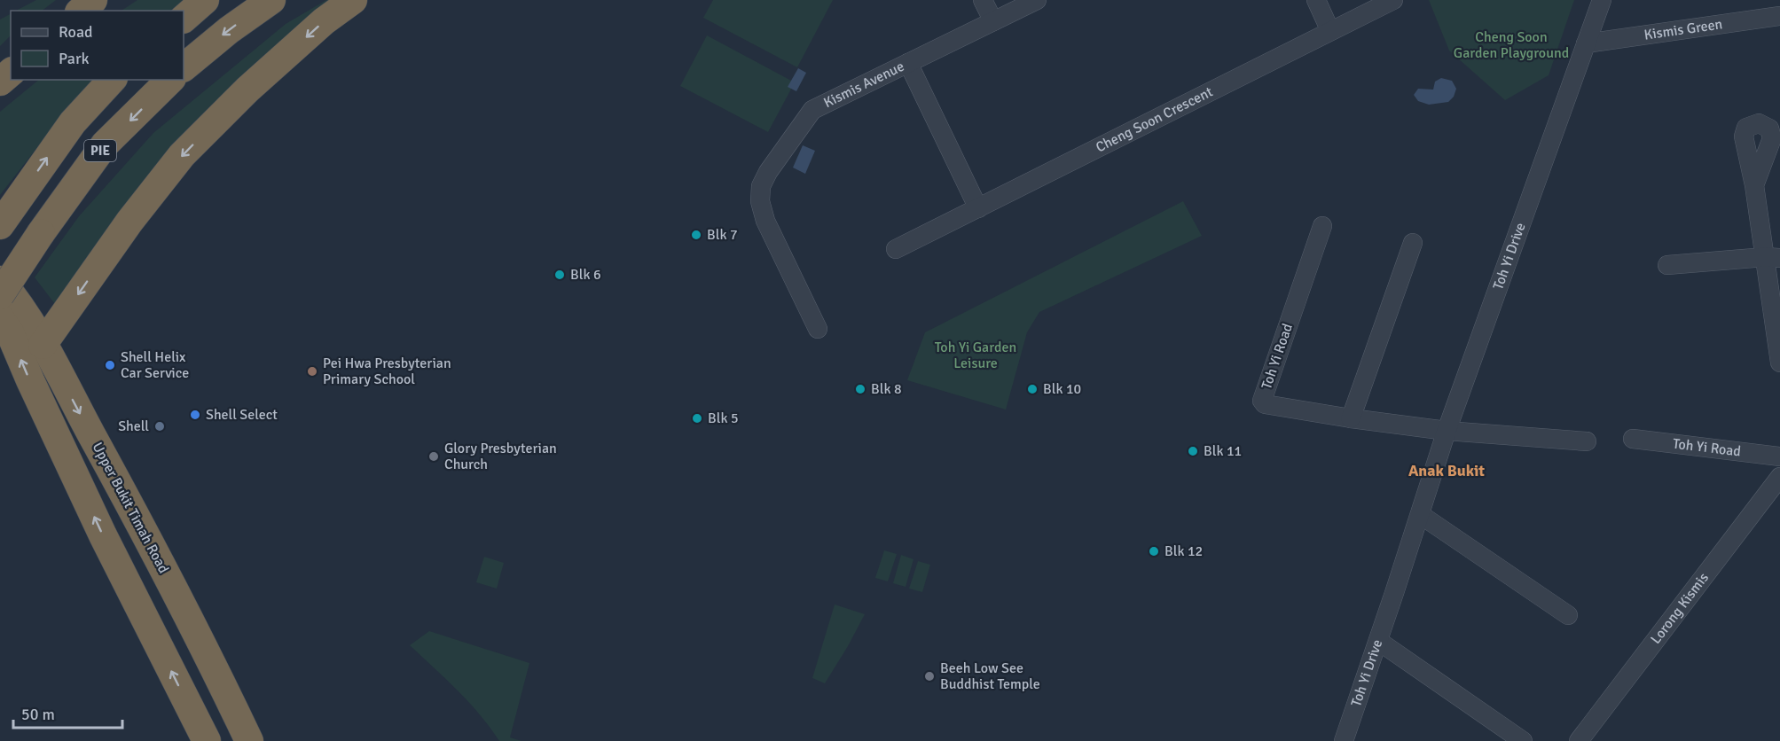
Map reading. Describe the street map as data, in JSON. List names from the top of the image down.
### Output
{
  "streets": {
    "highway": ["PIE", "Upper Bukit Timah Road"],
    "street": [
      "Kismis Green",
      "Kismis Avenue",
      "Cheng Soon Crescent",
      "Toh Yi Drive",
      "Toh Yi Road",
      "Lorong Kismis"
    ]
  },
  "crossings": [
    ["Kismis Green", "Toh Yi Drive"],
    ["Toh Yi Drive", "Toh Yi Road"]
  ],
  "districts": ["Anak Bukit"],
  "parks": ["Cheng Soon Garden Playground", "Toh Yi Garden Leisure"],
  "places": [
    "Blk 7",
    "Blk 6",
    "Shell Helix Car Service",
    "Pei Hwa Presbyterian Primary School",
    "Blk 8",
    "Blk 10",
    "Shell Select",
    "Blk 5",
    "Shell",
    "Blk 11",
    "Glory Presbyterian Church",
    "Blk 12",
    "Beeh Low See Buddhist Temple"
  ],
  "legend": ["Road", "Park"],
  "scale_bar": "50 m"
}
